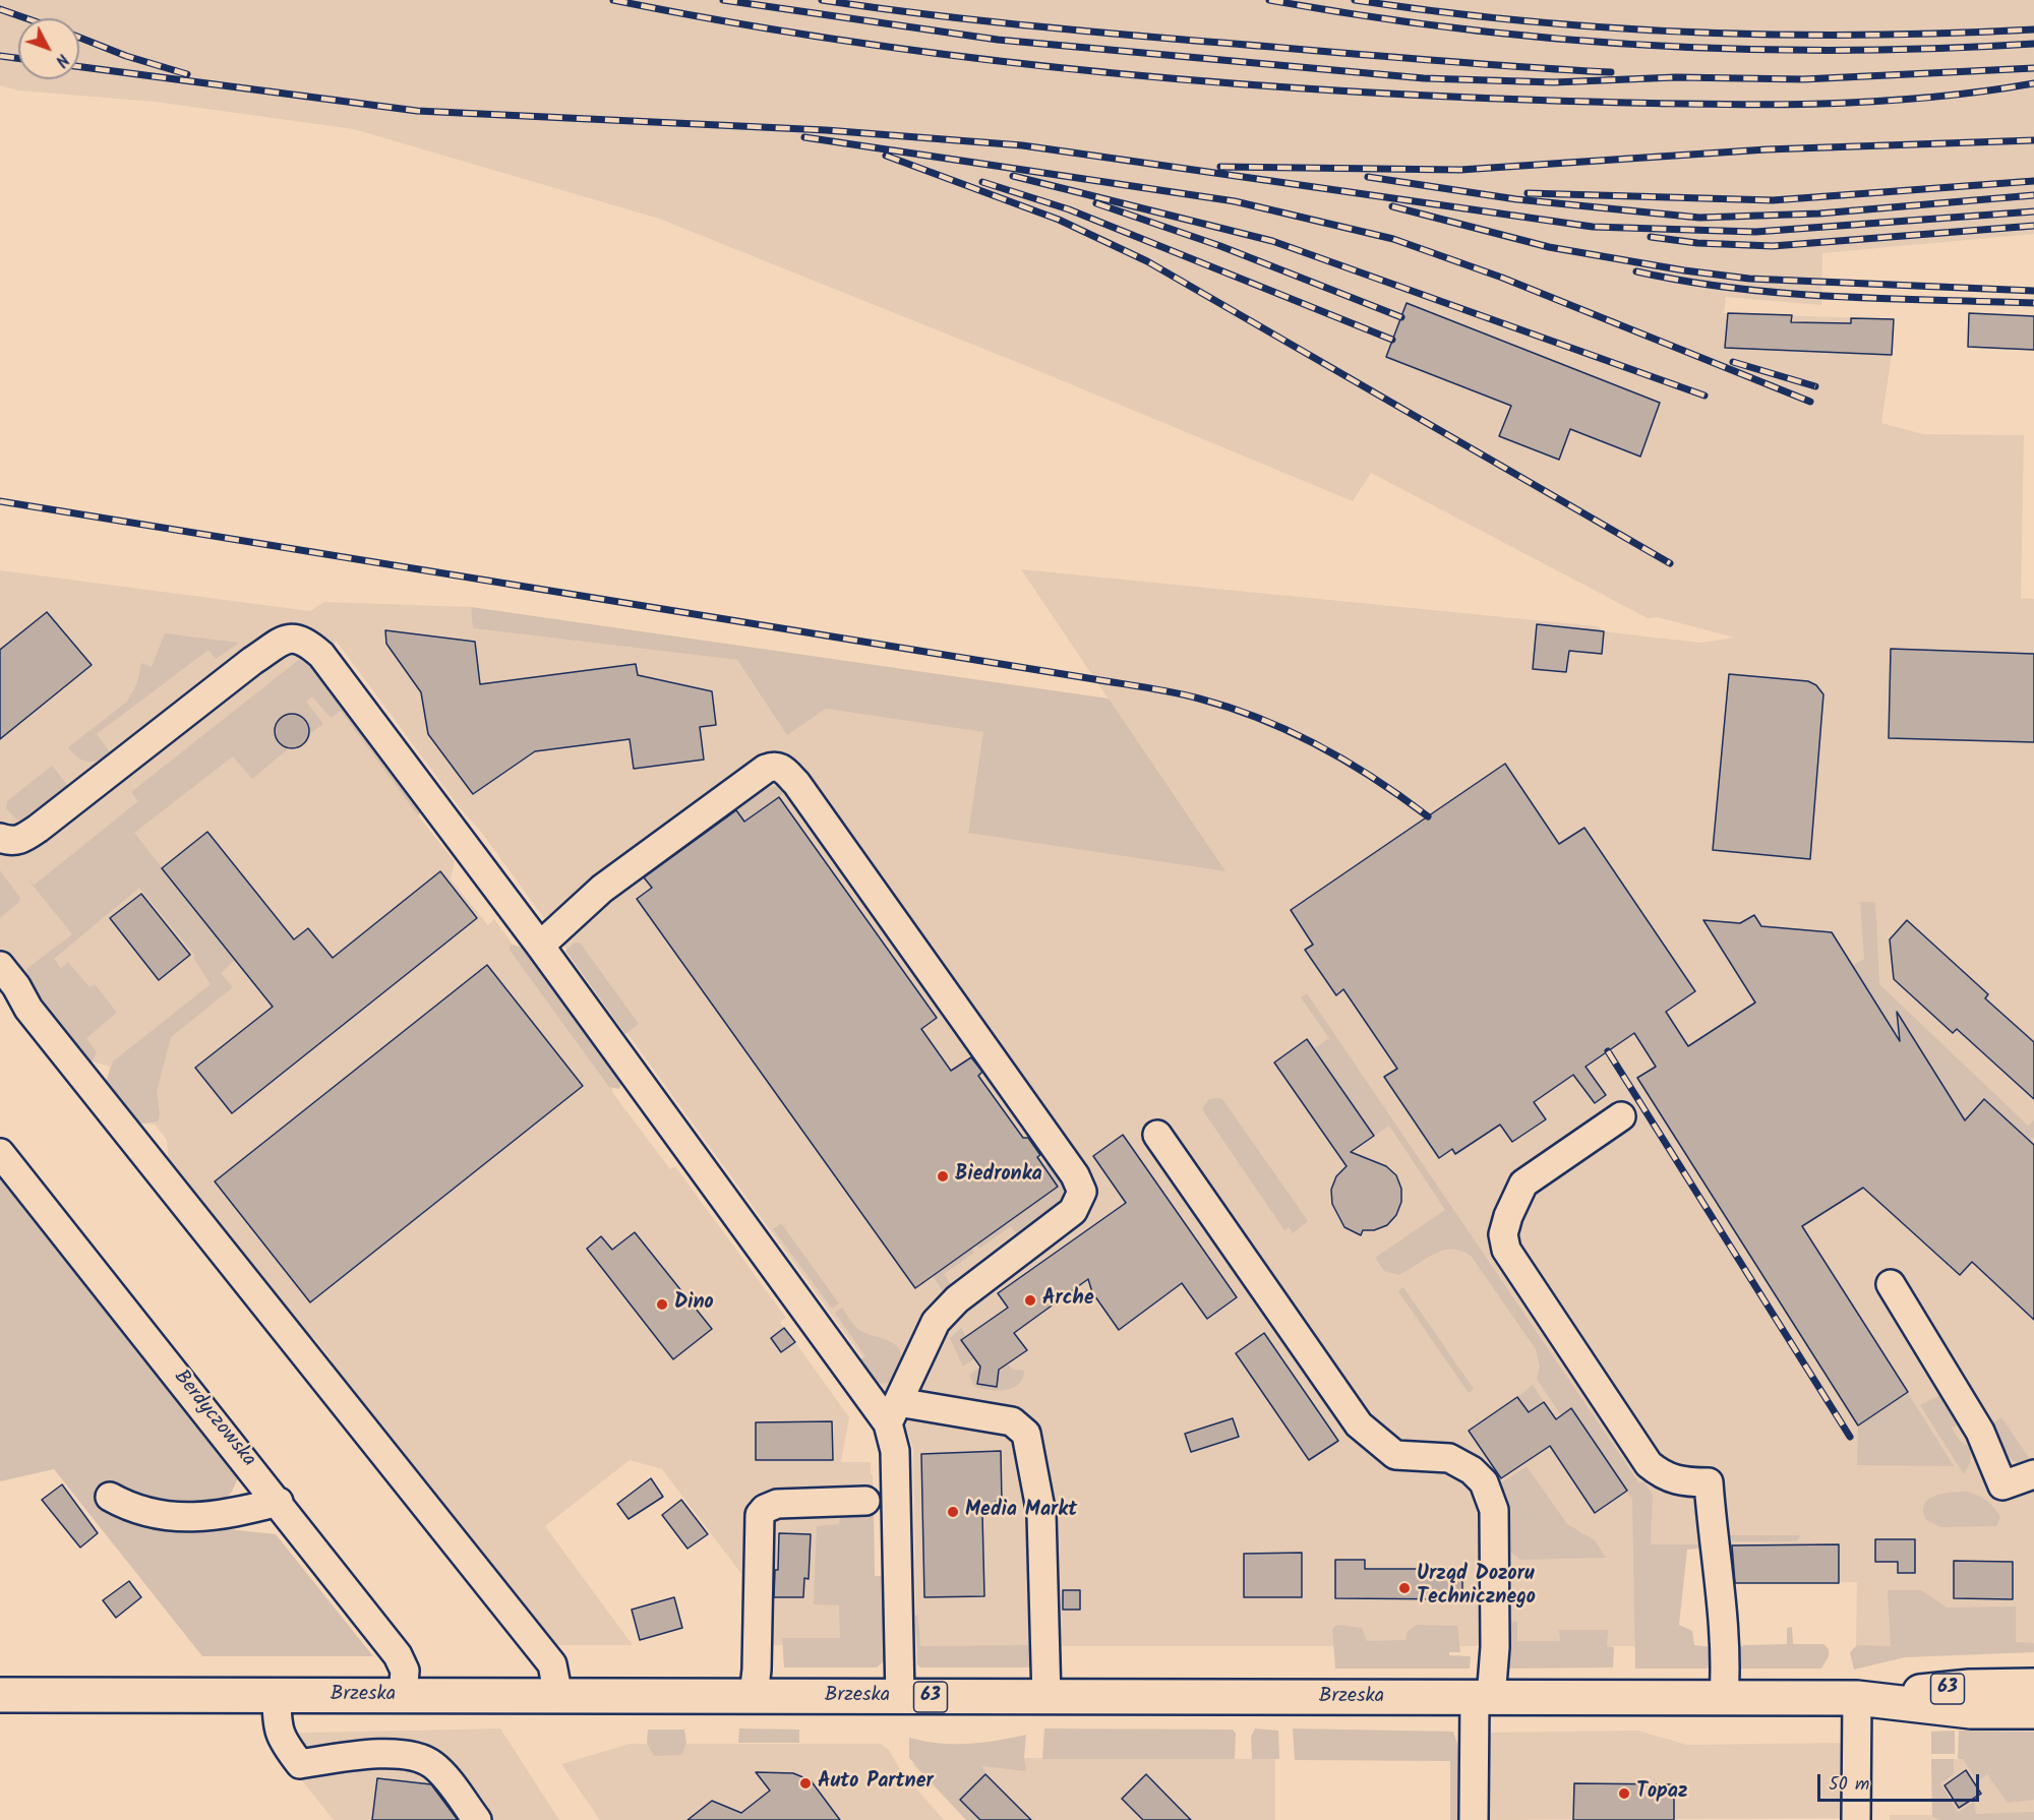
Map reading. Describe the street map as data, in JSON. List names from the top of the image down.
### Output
{
  "streets": {
    "main road": ["63", "Brzeska"],
    "street": ["Berdyczowska"]
  },
  "crossings": [
    ["Berdyczowska", "Brzeska"]
  ],
  "places": [
    "Biedronka",
    "Arche",
    "Dino",
    "Media Markt",
    "Urząd Dozoru Technicznego",
    "Auto Partner",
    "Topaz"
  ],
  "scale_bar": "50 m",
  "north": "bottom right"
}
